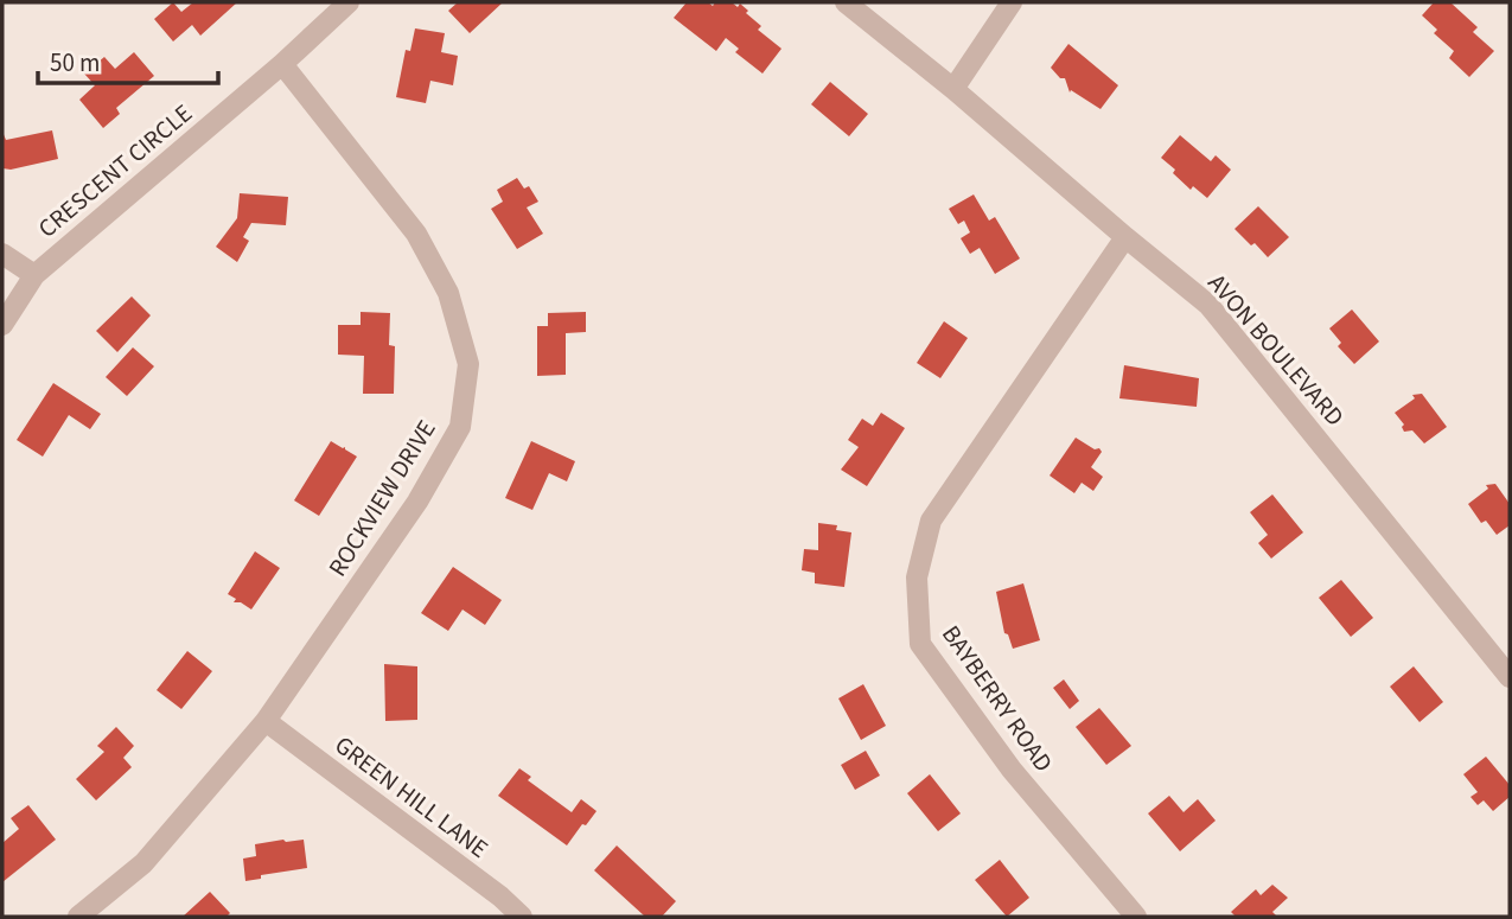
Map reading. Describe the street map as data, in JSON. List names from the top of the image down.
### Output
{
  "streets": {
    "street": [
      "CRESCENT CIRCLE",
      "AVON BOULEVARD",
      "ROCKVIEW DRIVE",
      "BAYBERRY ROAD",
      "GREEN HILL LANE"
    ]
  },
  "crossings": [
    ["CRESCENT CIRCLE", "ROCKVIEW DRIVE"],
    ["AVON BOULEVARD", "BAYBERRY ROAD"],
    ["ROCKVIEW DRIVE", "GREEN HILL LANE"]
  ],
  "scale_bar": "50 m"
}
